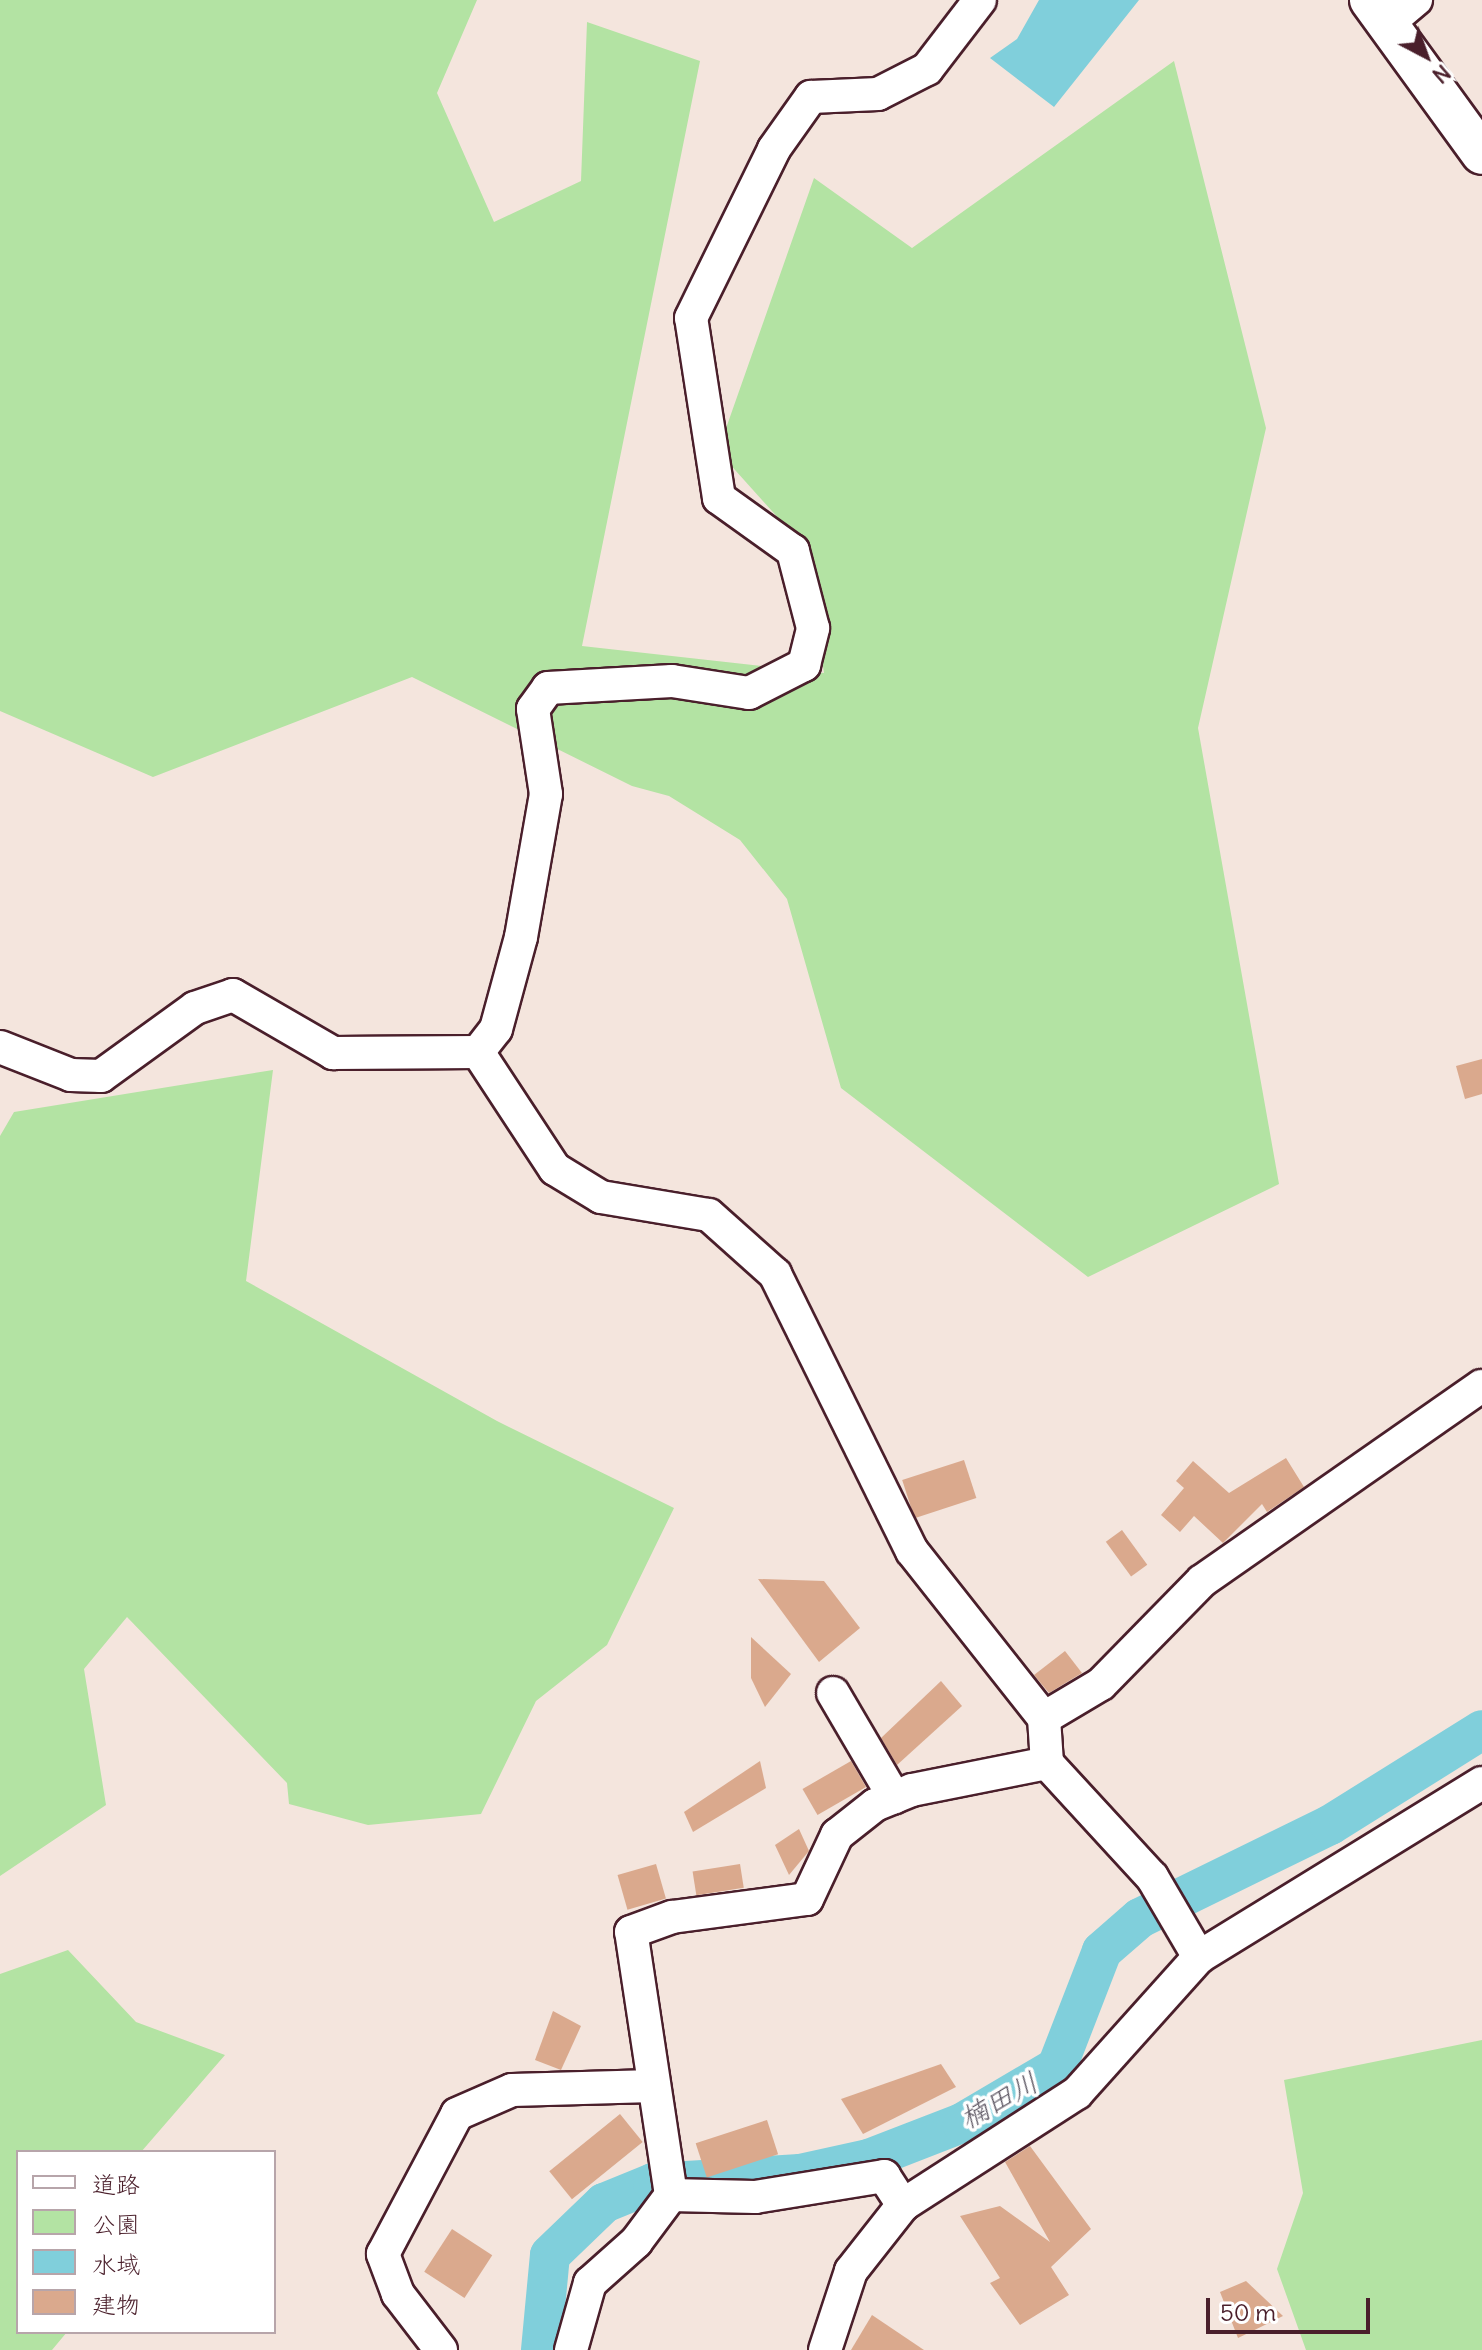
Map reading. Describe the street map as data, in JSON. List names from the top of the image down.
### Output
{
  "water": ["楠田川"],
  "legend": [
    "道路",
    "公園",
    "水域",
    "建物"
  ],
  "scale_bar": "50 m",
  "north": "bottom right"
}
